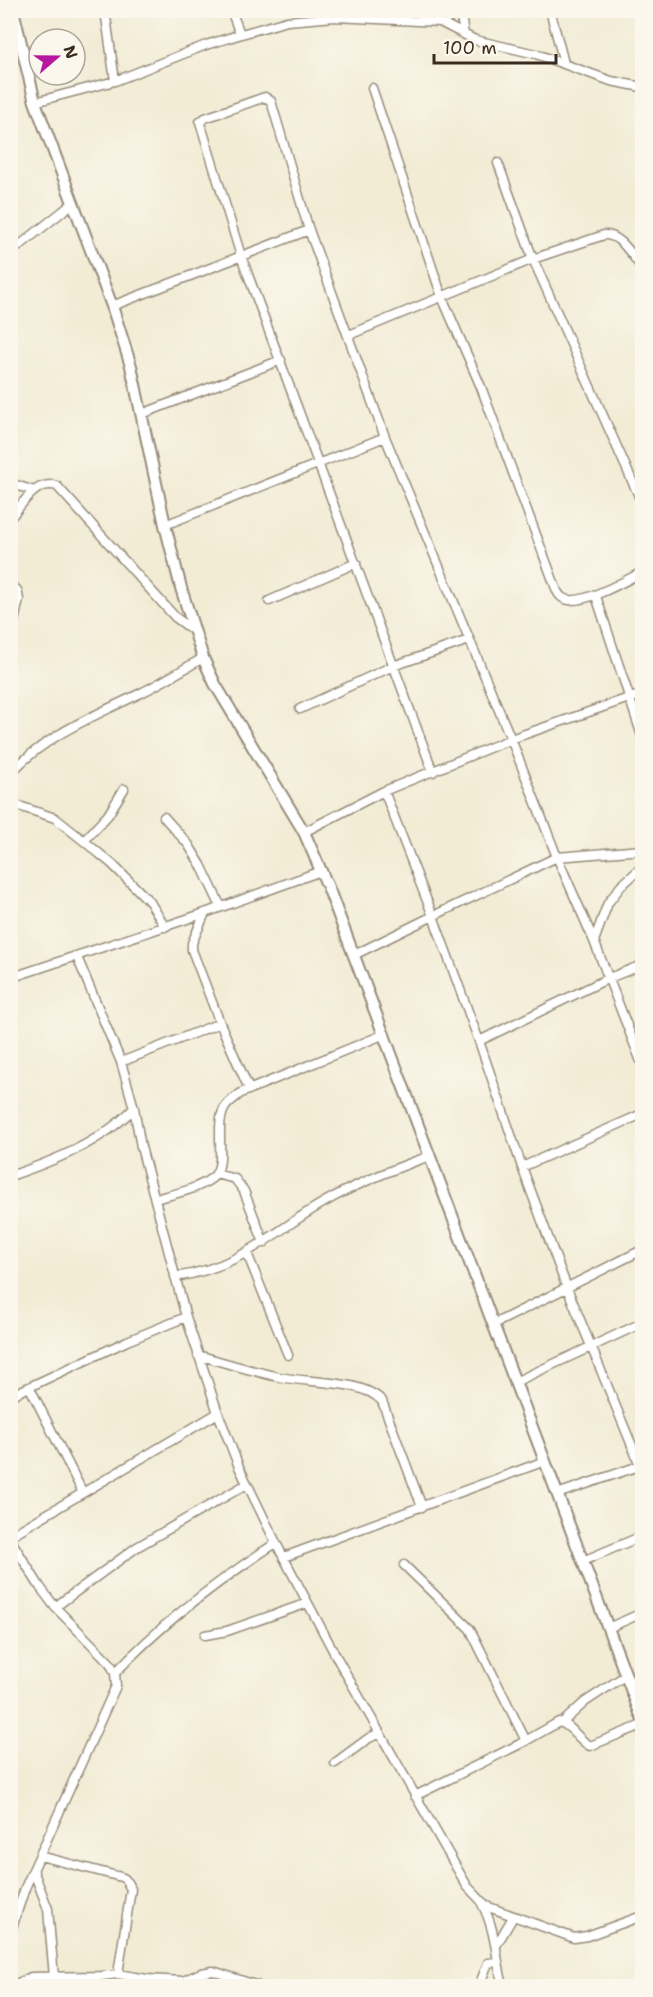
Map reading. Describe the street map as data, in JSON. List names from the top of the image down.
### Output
{
  "scale_bar": "100 m",
  "north": "right"
}
